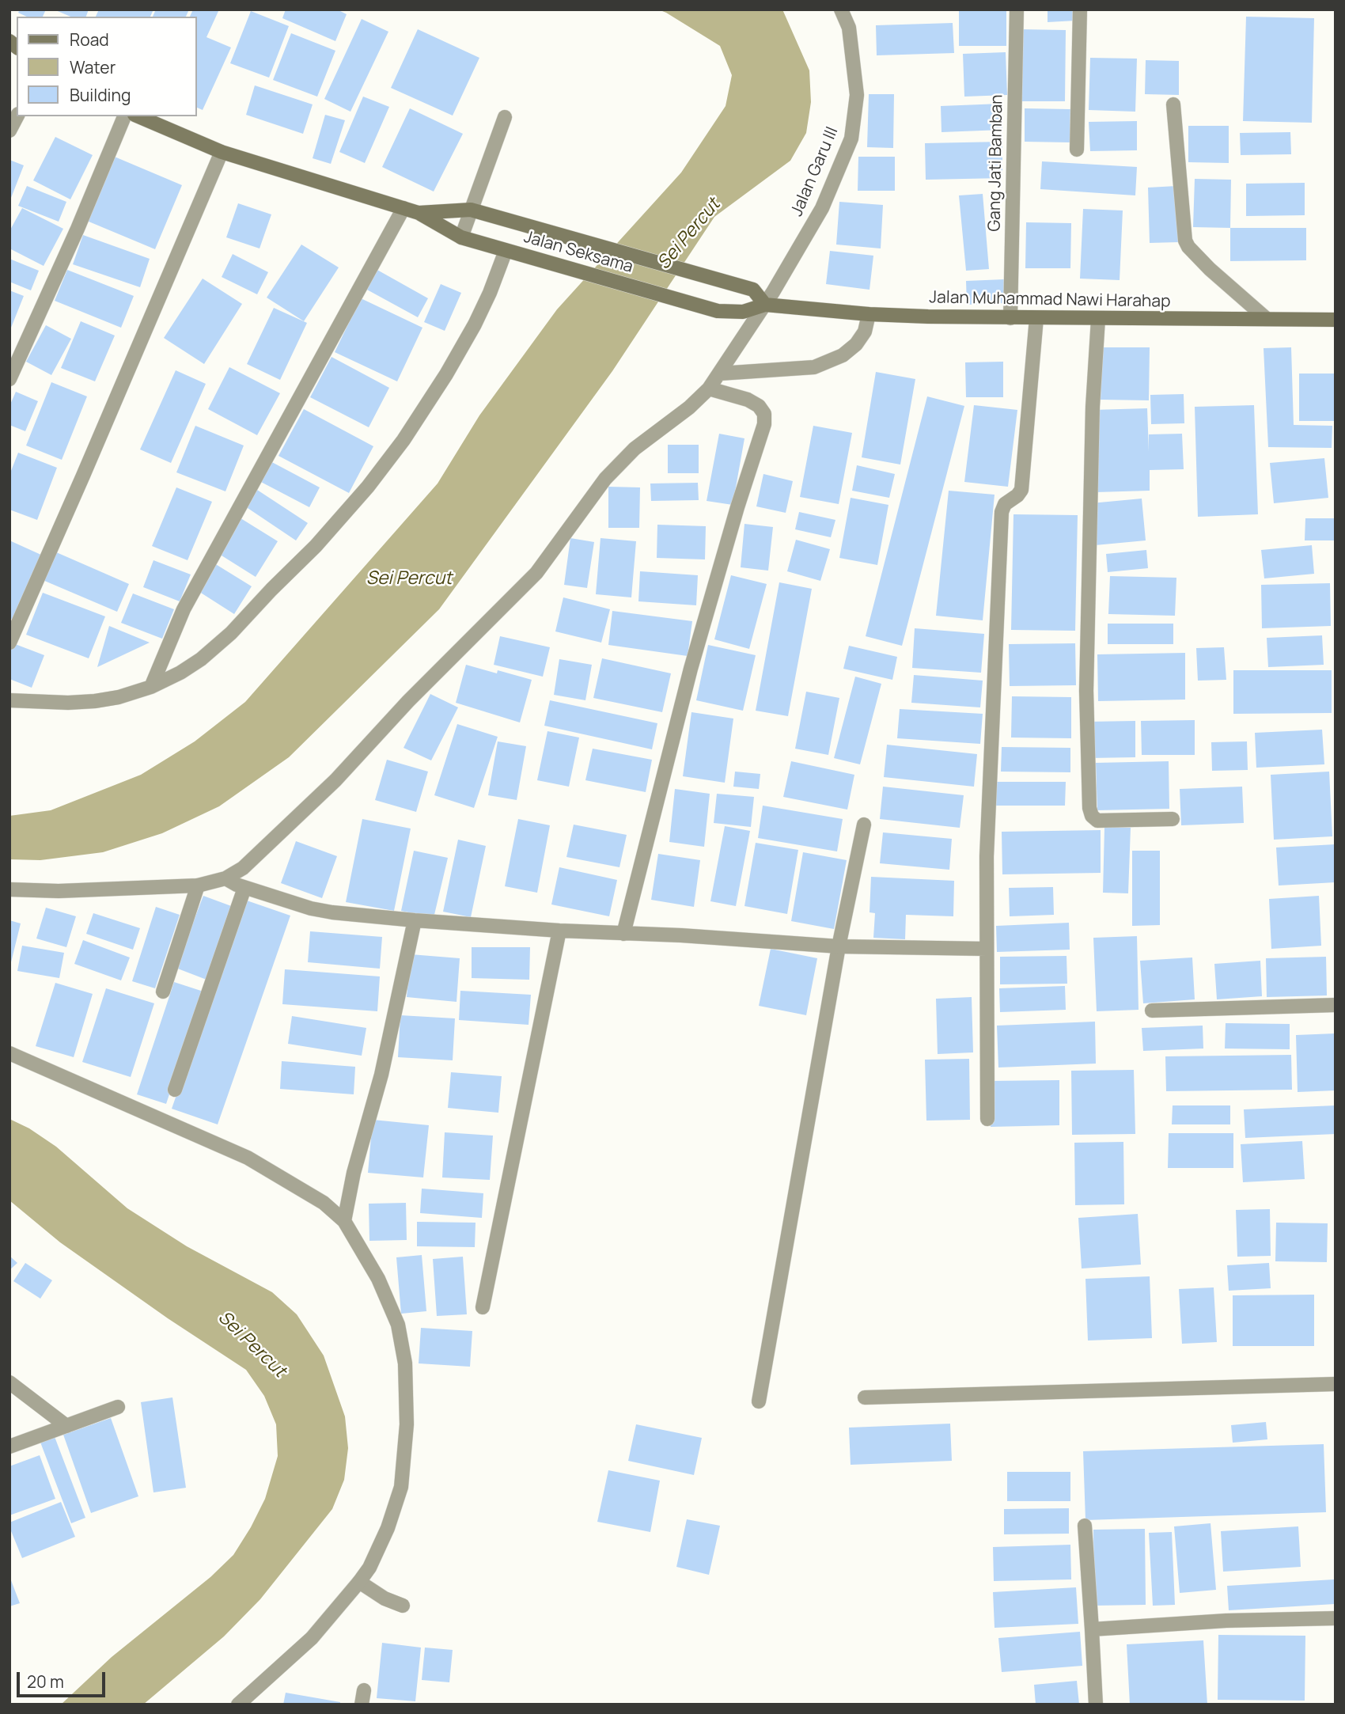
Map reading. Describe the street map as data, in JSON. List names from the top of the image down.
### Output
{
  "streets": {
    "main road": ["Jalan Seksama", "Jalan Muhammad Nawi Harahap"],
    "street": ["Gang Jati Bamban", "Jalan Garu III"]
  },
  "crossings": [
    ["Gang Jati Bamban", "Jalan Muhammad Nawi Harahap"],
    ["Jalan Garu III", "Jalan Seksama"],
    ["Jalan Garu III", "Jalan Muhammad Nawi Harahap"],
    ["Jalan Seksama", "Jalan Muhammad Nawi Harahap"]
  ],
  "water": ["Sei Percut"],
  "legend": ["Road", "Water", "Building"],
  "scale_bar": "20 m"
}
